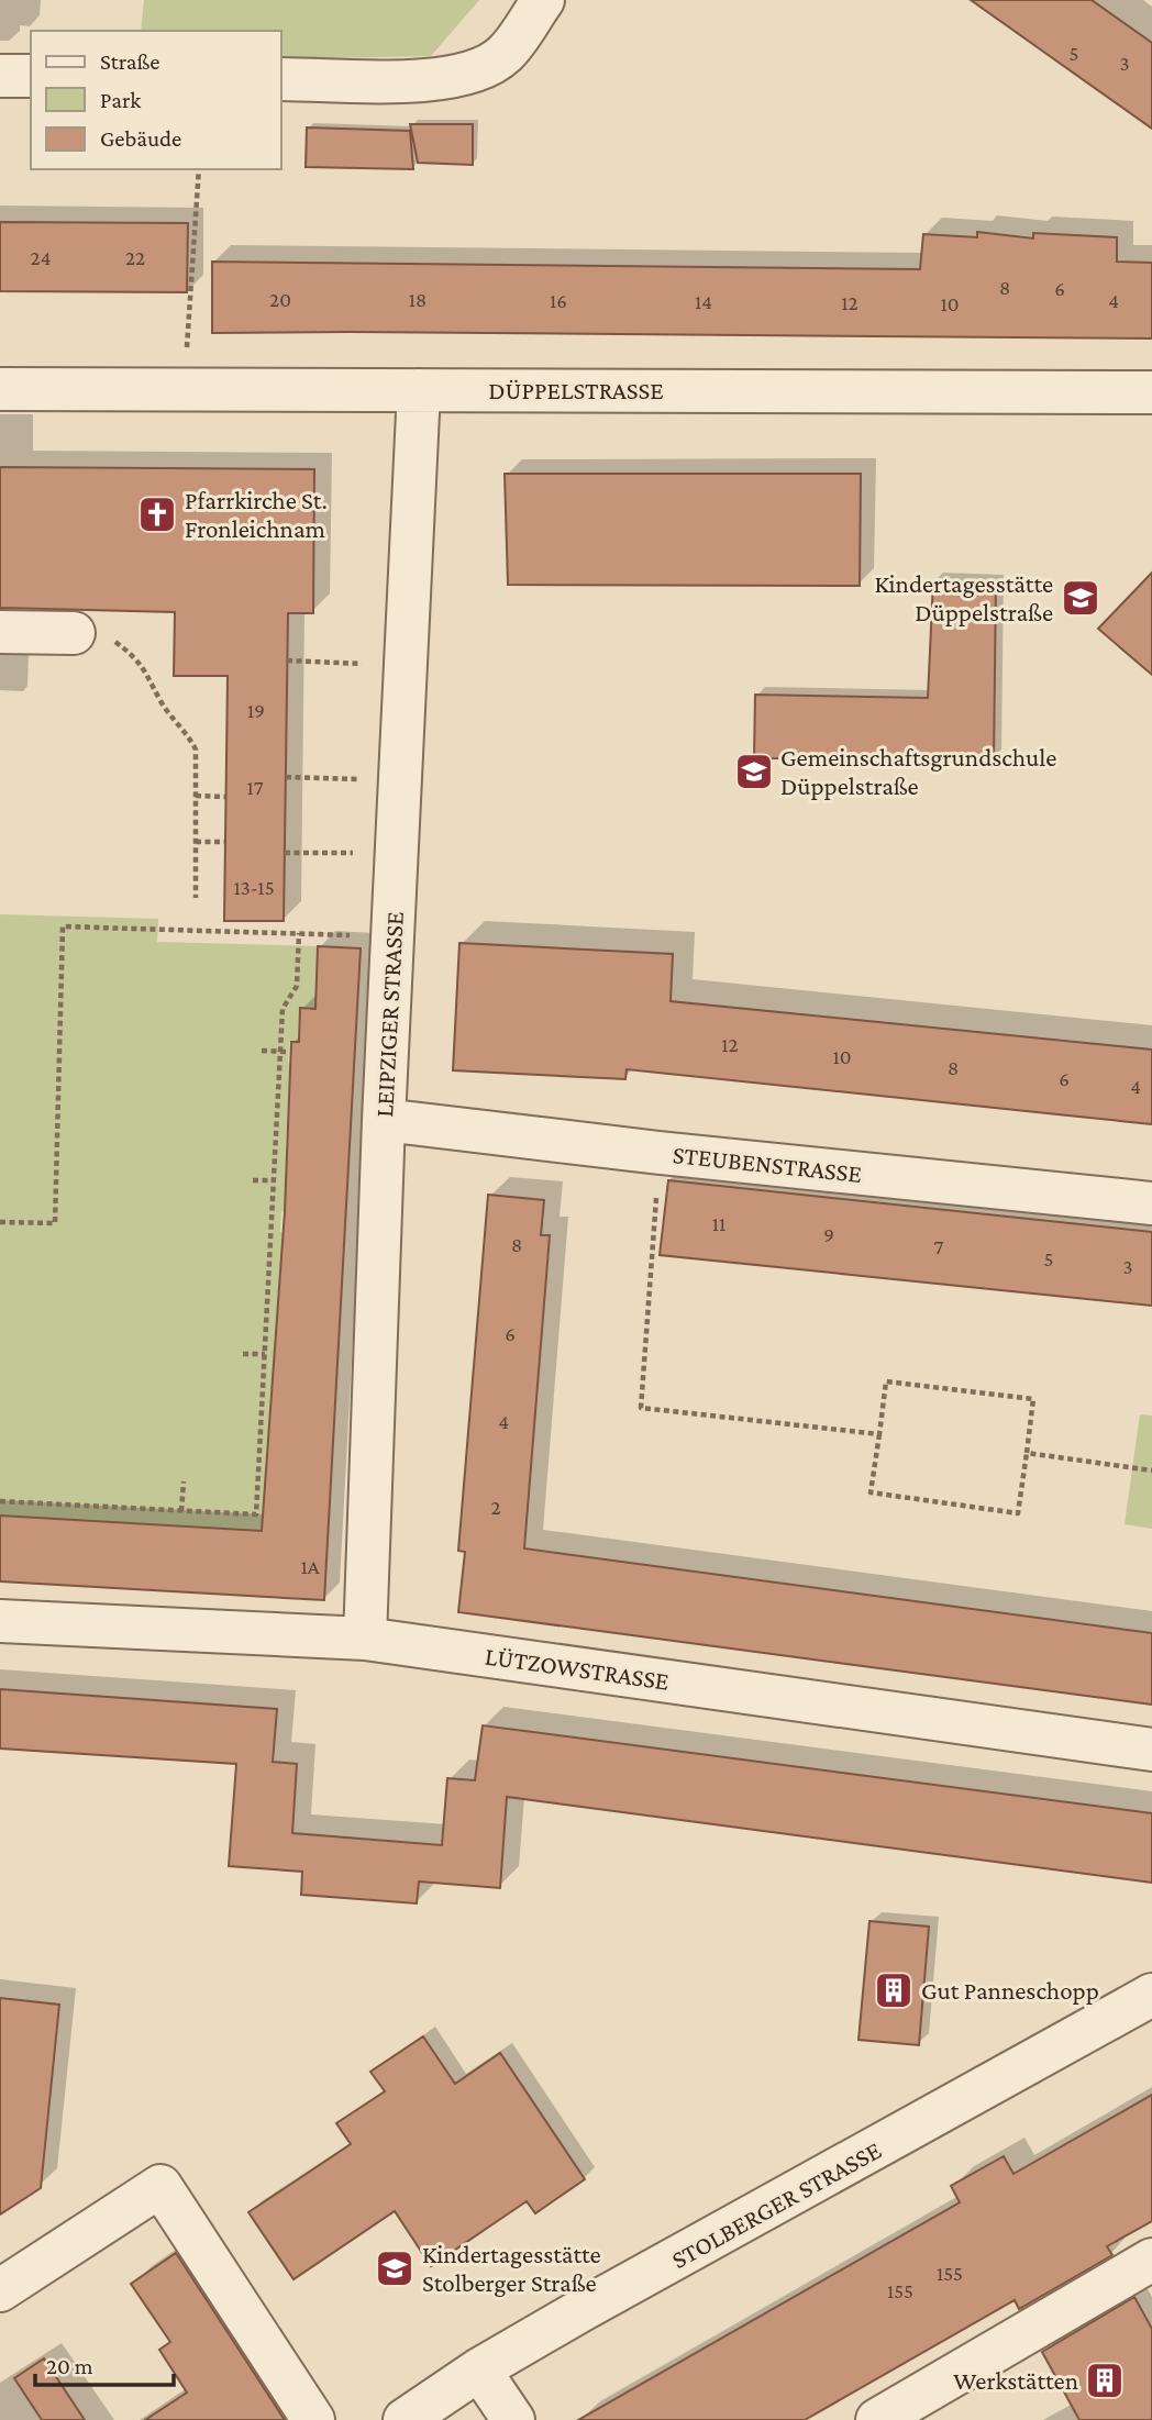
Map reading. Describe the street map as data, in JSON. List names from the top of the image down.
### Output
{
  "streets": {
    "street": [
      "DÜPPELSTRASSE",
      "LEIPZIGER STRASSE",
      "STEUBENSTRASSE",
      "LÜTZOWSTRASSE",
      "STOLBERGER STRASSE"
    ]
  },
  "crossings": [
    ["DÜPPELSTRASSE", "LEIPZIGER STRASSE"],
    ["LEIPZIGER STRASSE", "STEUBENSTRASSE"],
    ["LEIPZIGER STRASSE", "LÜTZOWSTRASSE"]
  ],
  "places": {
    "church": ["Pfarrkirche St. Fronleichnam"],
    "school or university": ["Kindertagesstätte Düppelstraße", "Gemeinschaftsgrundschule Düppelstraße", "Kindertagesstätte Stolberger Straße"],
    "building": ["Gut Panneschopp", "Werkstätten"]
  },
  "house_numbers": [
    "5",
    "3",
    "24",
    "22",
    "8",
    "6",
    "20",
    "18",
    "16",
    "4",
    "14",
    "12",
    "10",
    "19",
    "17",
    "13-15",
    "12",
    "10",
    "8",
    "6",
    "4",
    "11",
    "9",
    "8",
    "7",
    "5",
    "3",
    "6",
    "4",
    "2",
    "1A",
    "155",
    "155"
  ],
  "legend": ["Straße", "Park", "Gebäude"],
  "scale_bar": "20 m"
}
